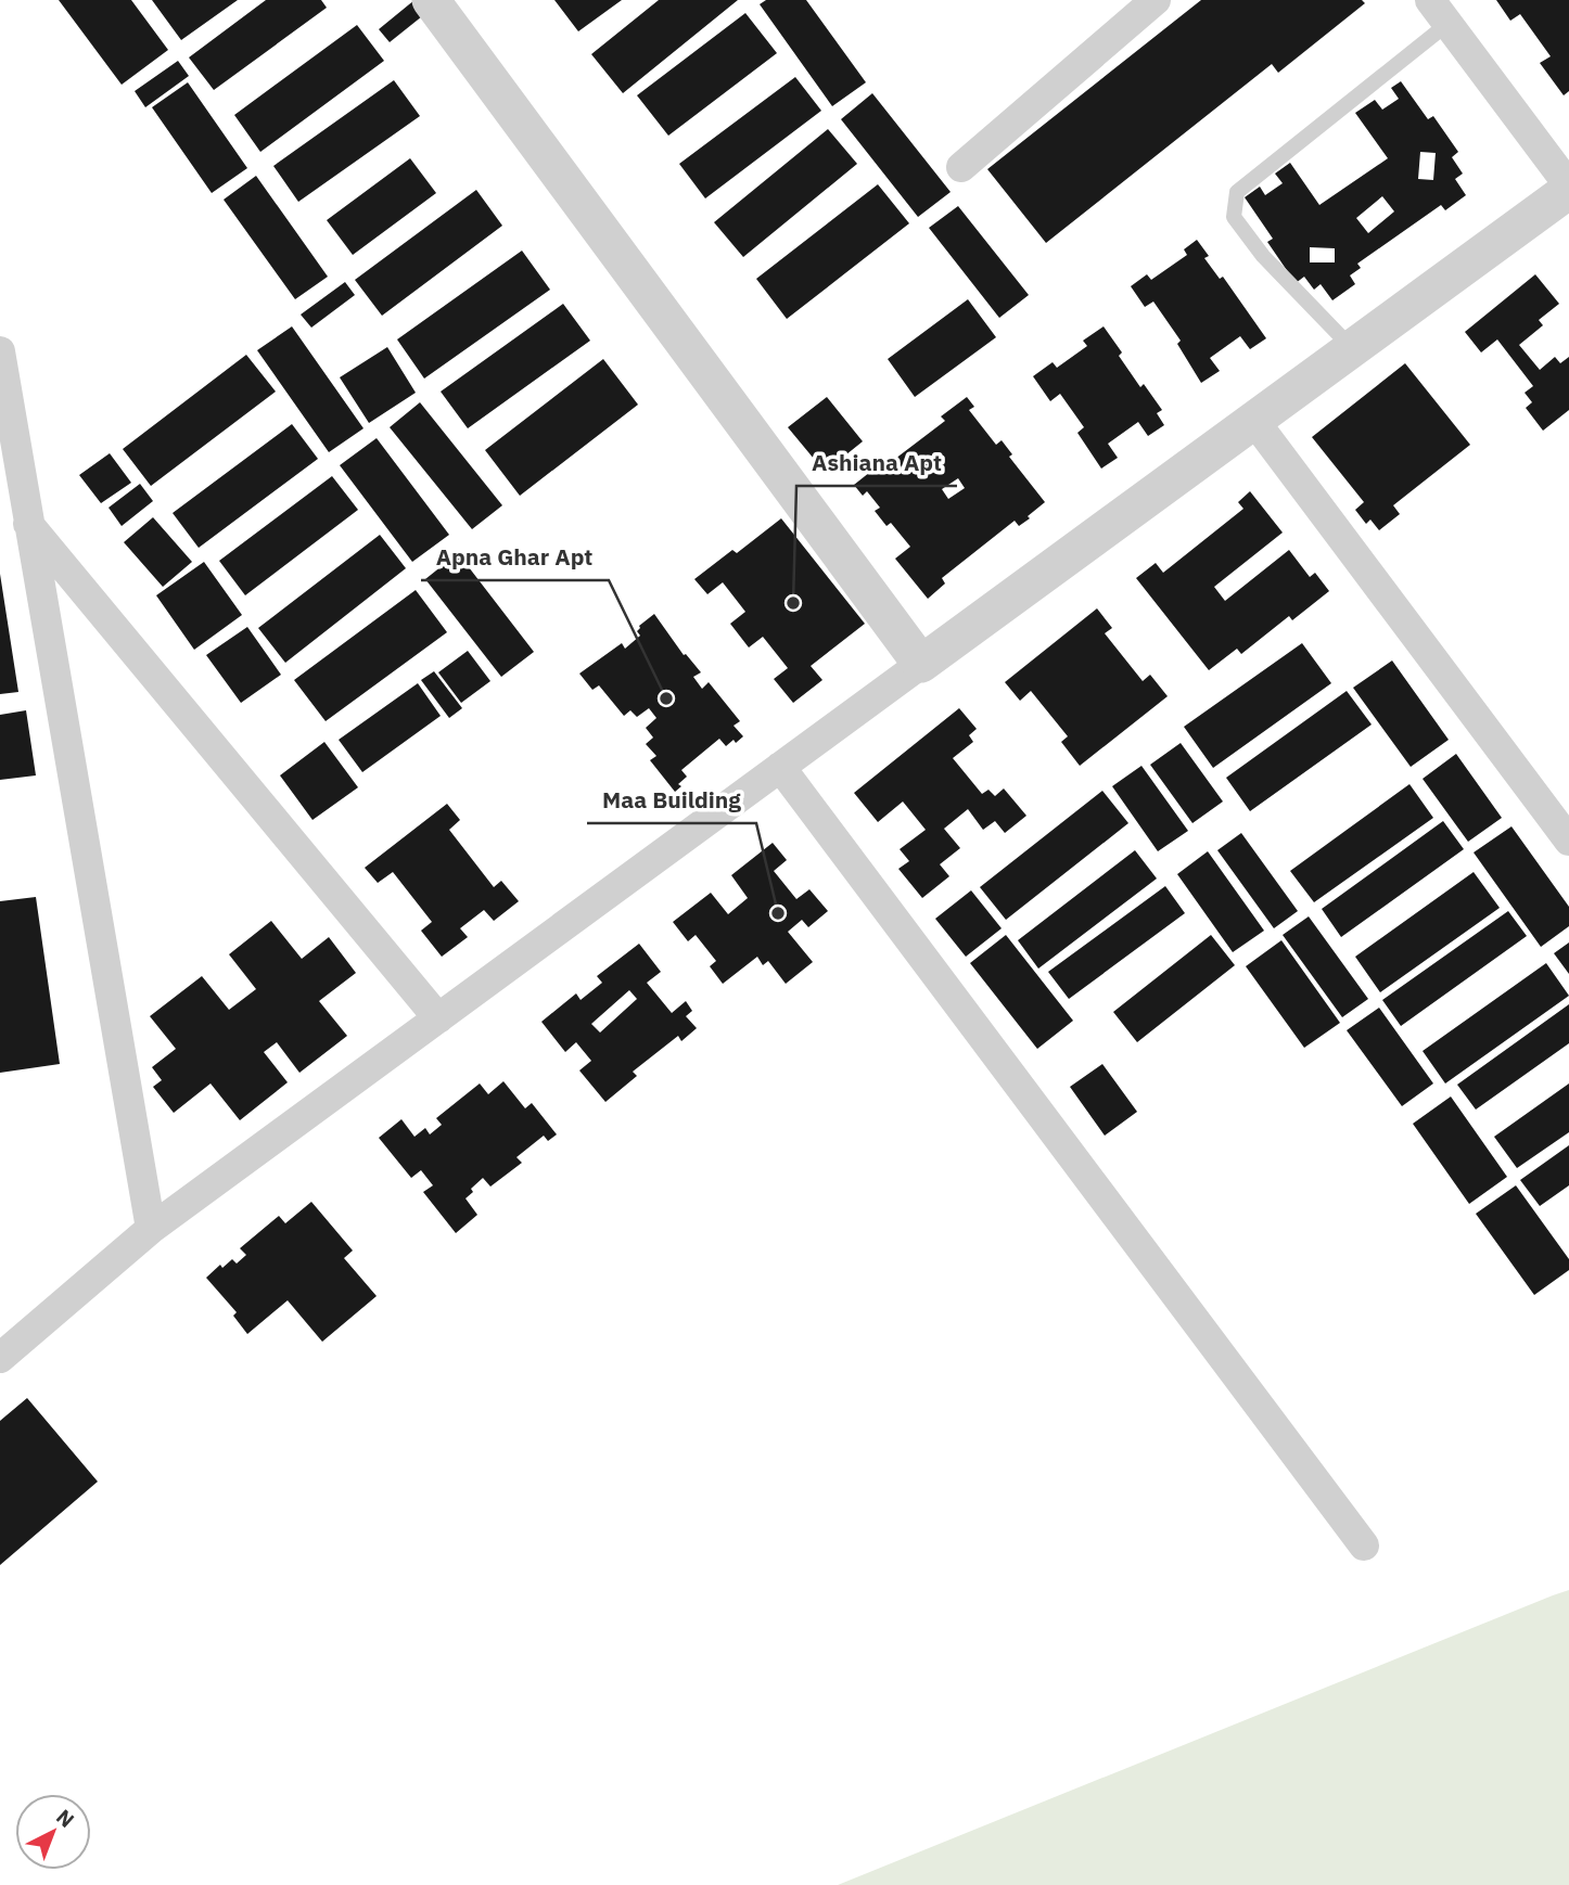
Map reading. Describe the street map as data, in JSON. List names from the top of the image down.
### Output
{
  "places": ["Ashiana Apt", "Apna Ghar Apt", "Maa Building"],
  "north": "top right"
}
